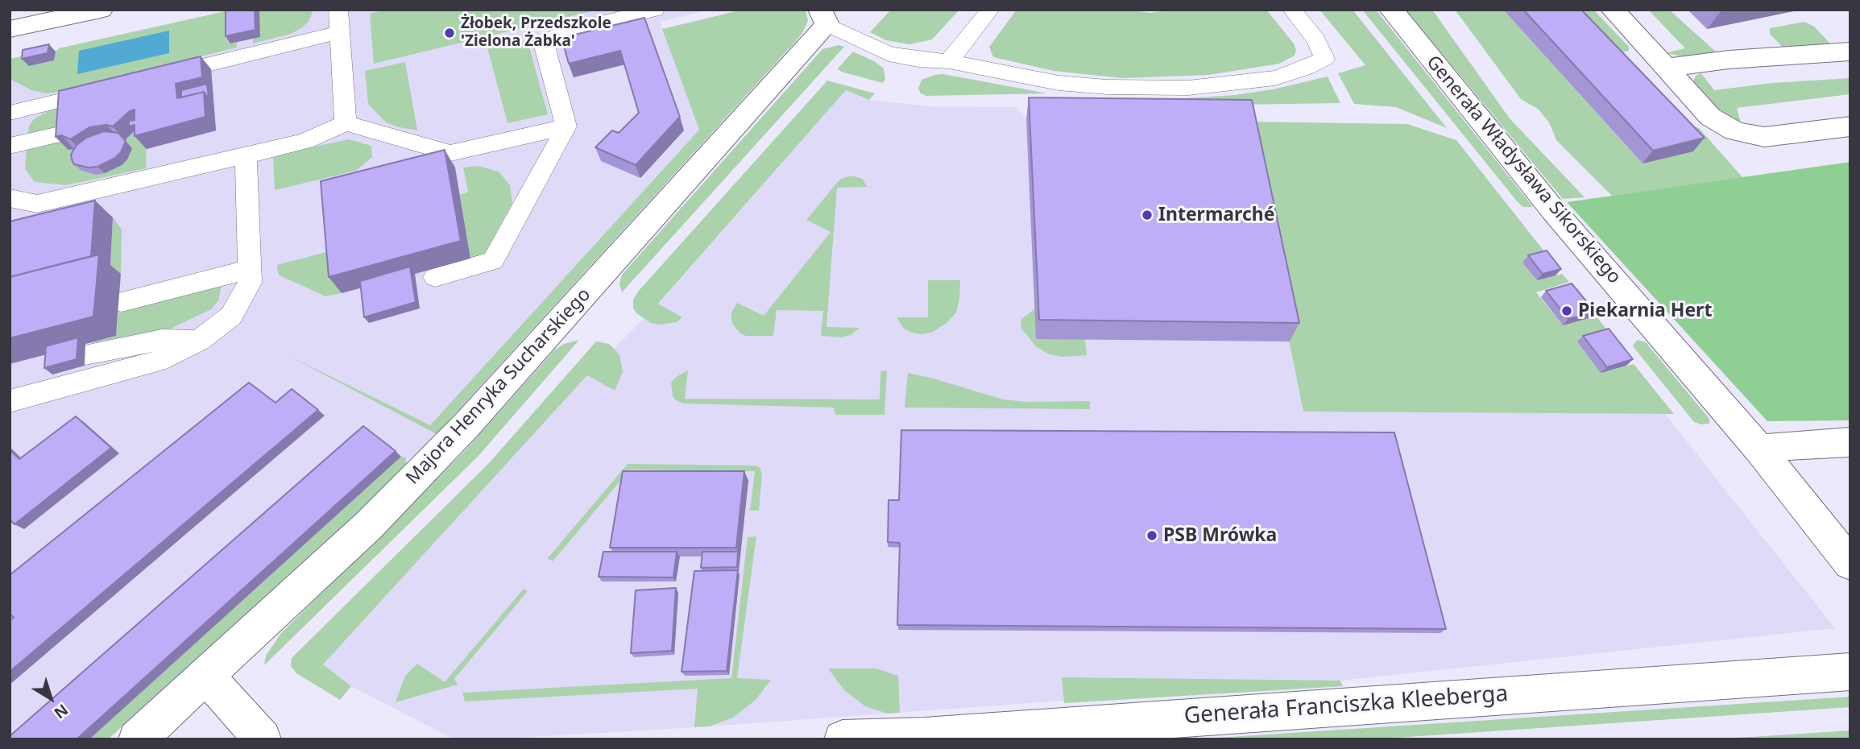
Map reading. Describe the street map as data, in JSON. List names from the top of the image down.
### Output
{
  "streets": {
    "street": ["Generała Władysława Sikorskiego", "Majora Henryka Sucharskiego", "Generała Franciszka Kleeberga"]
  },
  "places": [
    "Żłobek, Przedszkole 'Zielona Żabka'",
    "Intermarché",
    "Piekarnia Hert",
    "PSB Mrówka"
  ],
  "north": "bottom right"
}
